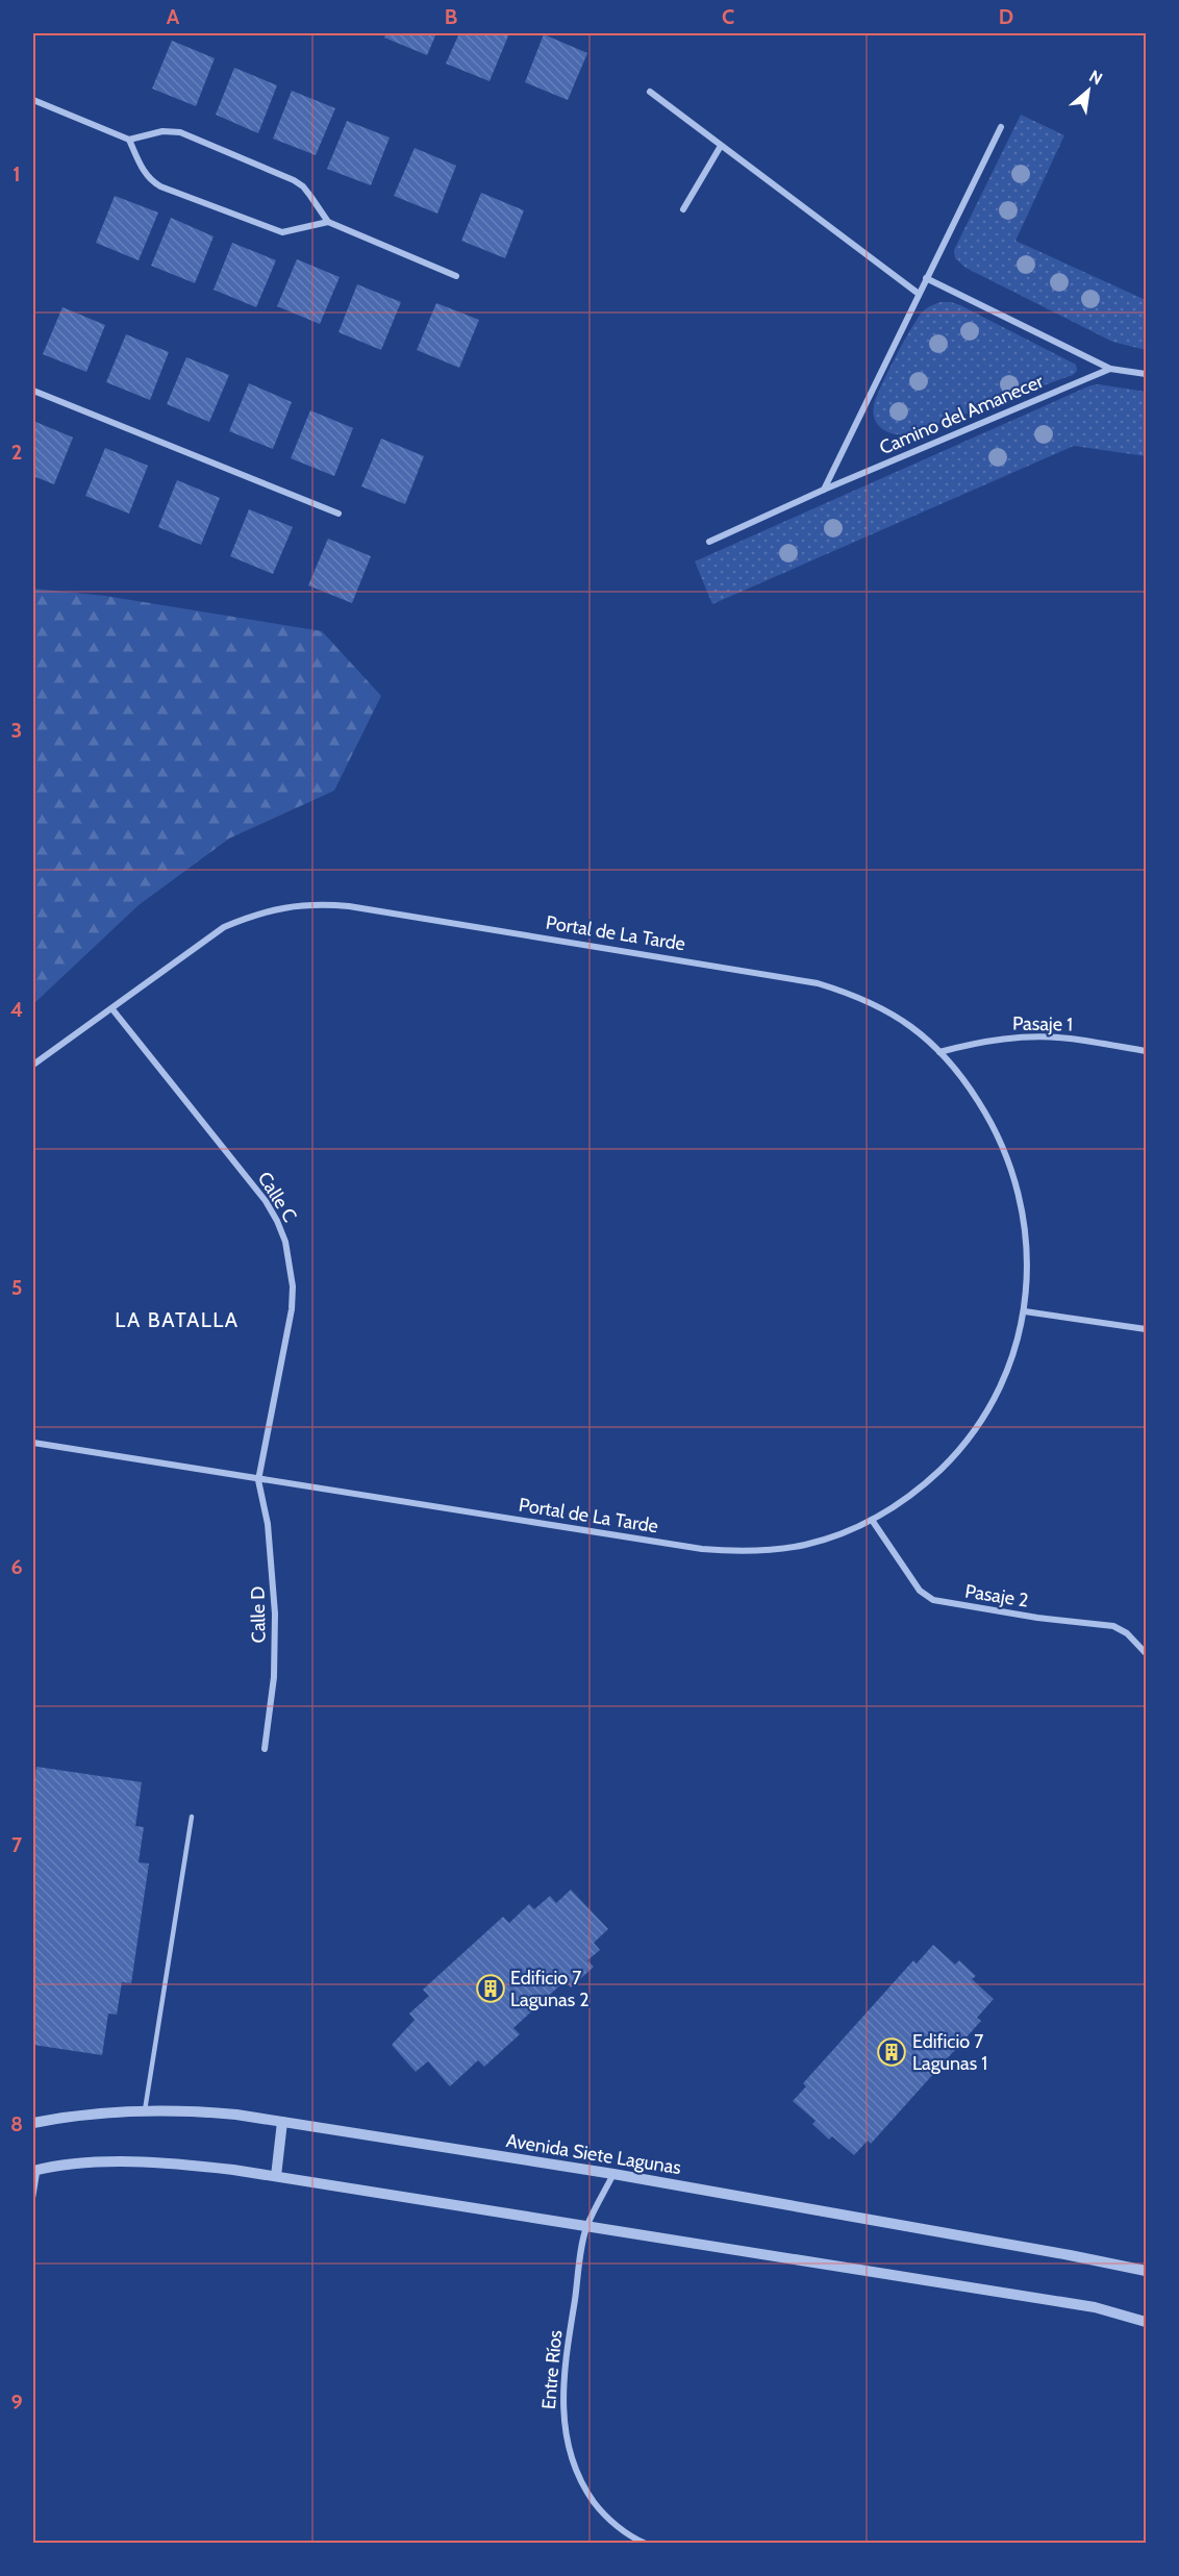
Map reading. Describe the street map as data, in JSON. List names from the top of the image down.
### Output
{
  "streets": {
    "street": [
      "Camino del Amanecer",
      "Portal de La Tarde",
      "Pasaje 1",
      "Calle C",
      "Pasaje 2",
      "Calle D",
      "Avenida Siete Lagunas",
      "Entre Ríos"
    ]
  },
  "crossings": [
    ["Portal de La Tarde", "Pasaje 1"],
    ["Portal de La Tarde", "Calle C"],
    ["Portal de La Tarde", "Pasaje 2"],
    ["Portal de La Tarde", "Calle D"],
    ["Calle C", "Calle D"],
    ["Avenida Siete Lagunas", "Entre Ríos"]
  ],
  "districts": ["LA BATALLA"],
  "places": {
    "building": ["Edificio 7 Lagunas 2", "Edificio 7 Lagunas 1"]
  },
  "north": "top right",
  "grid": {
    "columns": [
      "A",
      "B",
      "C",
      "D"
    ],
    "rows": [
      "1",
      "2",
      "3",
      "4",
      "5",
      "6",
      "7",
      "8",
      "9"
    ]
  }
}
